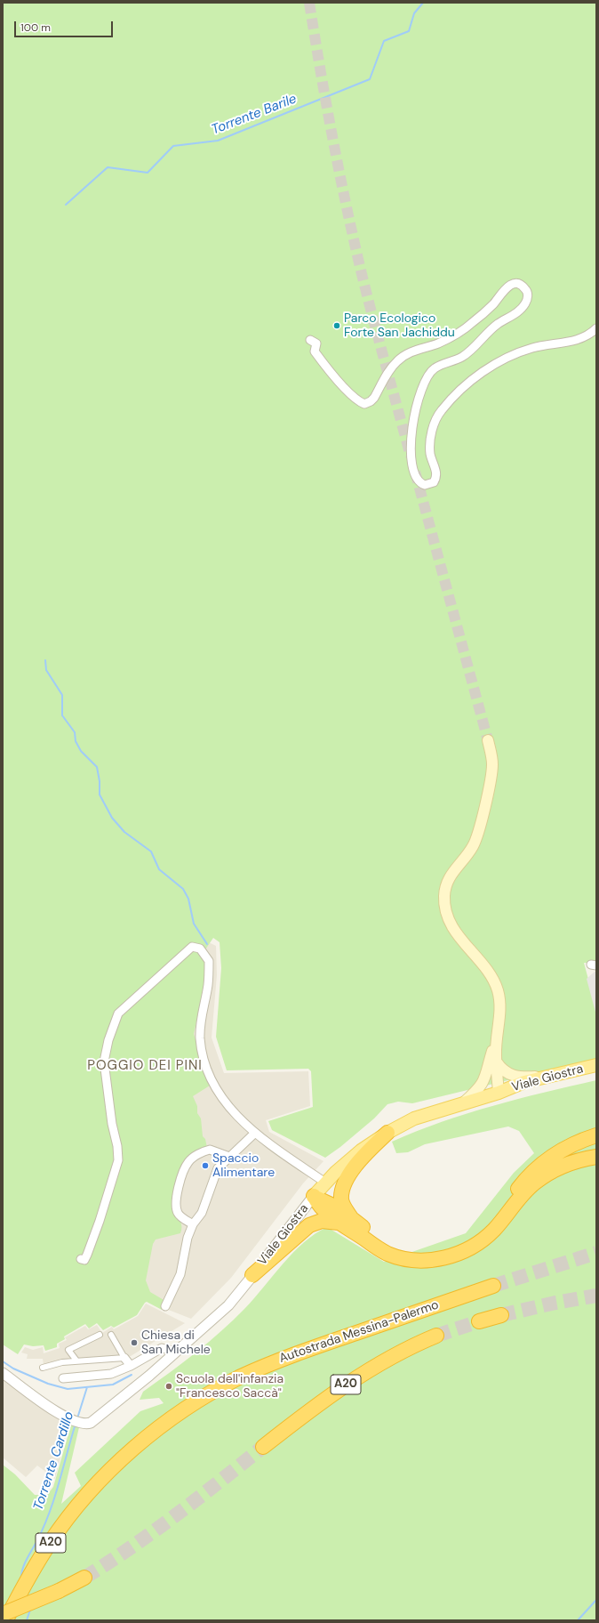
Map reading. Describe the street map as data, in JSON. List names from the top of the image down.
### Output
{
  "streets": {
    "highway": ["Autostrada Messina-Palermo", "A20"],
    "main road": ["Viale Giostra"]
  },
  "districts": ["POGGIO DEI PINI"],
  "water": ["Torrente Barile", "Torrente Cardillo"],
  "places": [
    "Parco Ecologico Forte San Jachiddu",
    "Spaccio Alimentare",
    "Chiesa di San Michele",
    "Scuola dell'infanzia \"Francesco Saccà\""
  ],
  "scale_bar": "100 m"
}
